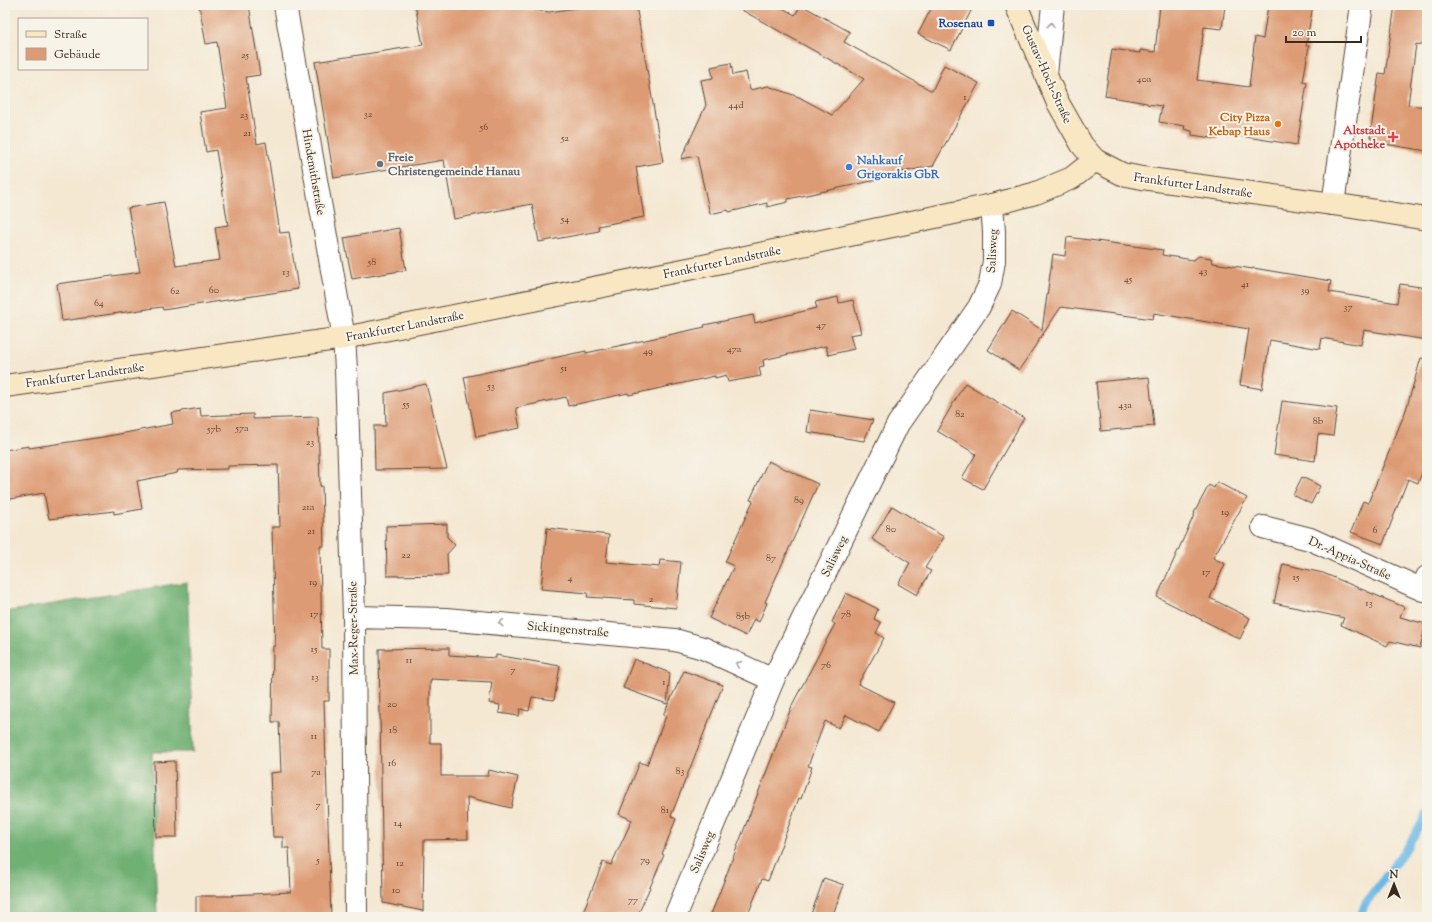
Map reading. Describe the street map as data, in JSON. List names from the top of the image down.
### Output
{
  "streets": {
    "main road": ["Gustav-Hoch-Straße", "Frankfurter Landstraße"],
    "street": [
      "Hindemithstraße",
      "Salisweg",
      "Dr.-Appia-Straße",
      "Max-Reger-Straße",
      "Sickingenstraße"
    ]
  },
  "crossings": [
    ["Gustav-Hoch-Straße", "Frankfurter Landstraße"],
    ["Hindemithstraße", "Frankfurter Landstraße"],
    ["Hindemithstraße", "Max-Reger-Straße"],
    ["Frankfurter Landstraße", "Salisweg"],
    ["Frankfurter Landstraße", "Max-Reger-Straße"],
    ["Salisweg", "Sickingenstraße"],
    ["Max-Reger-Straße", "Sickingenstraße"]
  ],
  "one_way": ["Sickingenstraße"],
  "places": {
    "transit": ["Rosenau"],
    "other": ["City Pizza Kebap Haus", "Freie Christengemeinde Hanau", "Nahkauf Grigorakis GbR"],
    "health": ["Altstadt Apotheke"]
  },
  "house_numbers": [
    "25",
    "40a",
    "1",
    "44d",
    "32",
    "23",
    "56",
    "21",
    "52",
    "54",
    "58",
    "43",
    "13",
    "45",
    "41",
    "60",
    "39",
    "62",
    "64",
    "37",
    "47",
    "47a",
    "49",
    "51",
    "53",
    "55",
    "43a",
    "82",
    "8b",
    "57a",
    "57b",
    "23",
    "89",
    "21a",
    "19",
    "80",
    "6",
    "21",
    "22",
    "87",
    "17",
    "15",
    "4",
    "19",
    "2",
    "13",
    "17",
    "78",
    "85b",
    "15",
    "11",
    "76",
    "7",
    "13",
    "1",
    "20",
    "18",
    "11",
    "16",
    "83",
    "7a",
    "7",
    "81",
    "14",
    "5",
    "79",
    "12",
    "10",
    "77"
  ],
  "legend": ["Straße", "Gebäude"],
  "scale_bar": "20 m",
  "north": "top"
}
